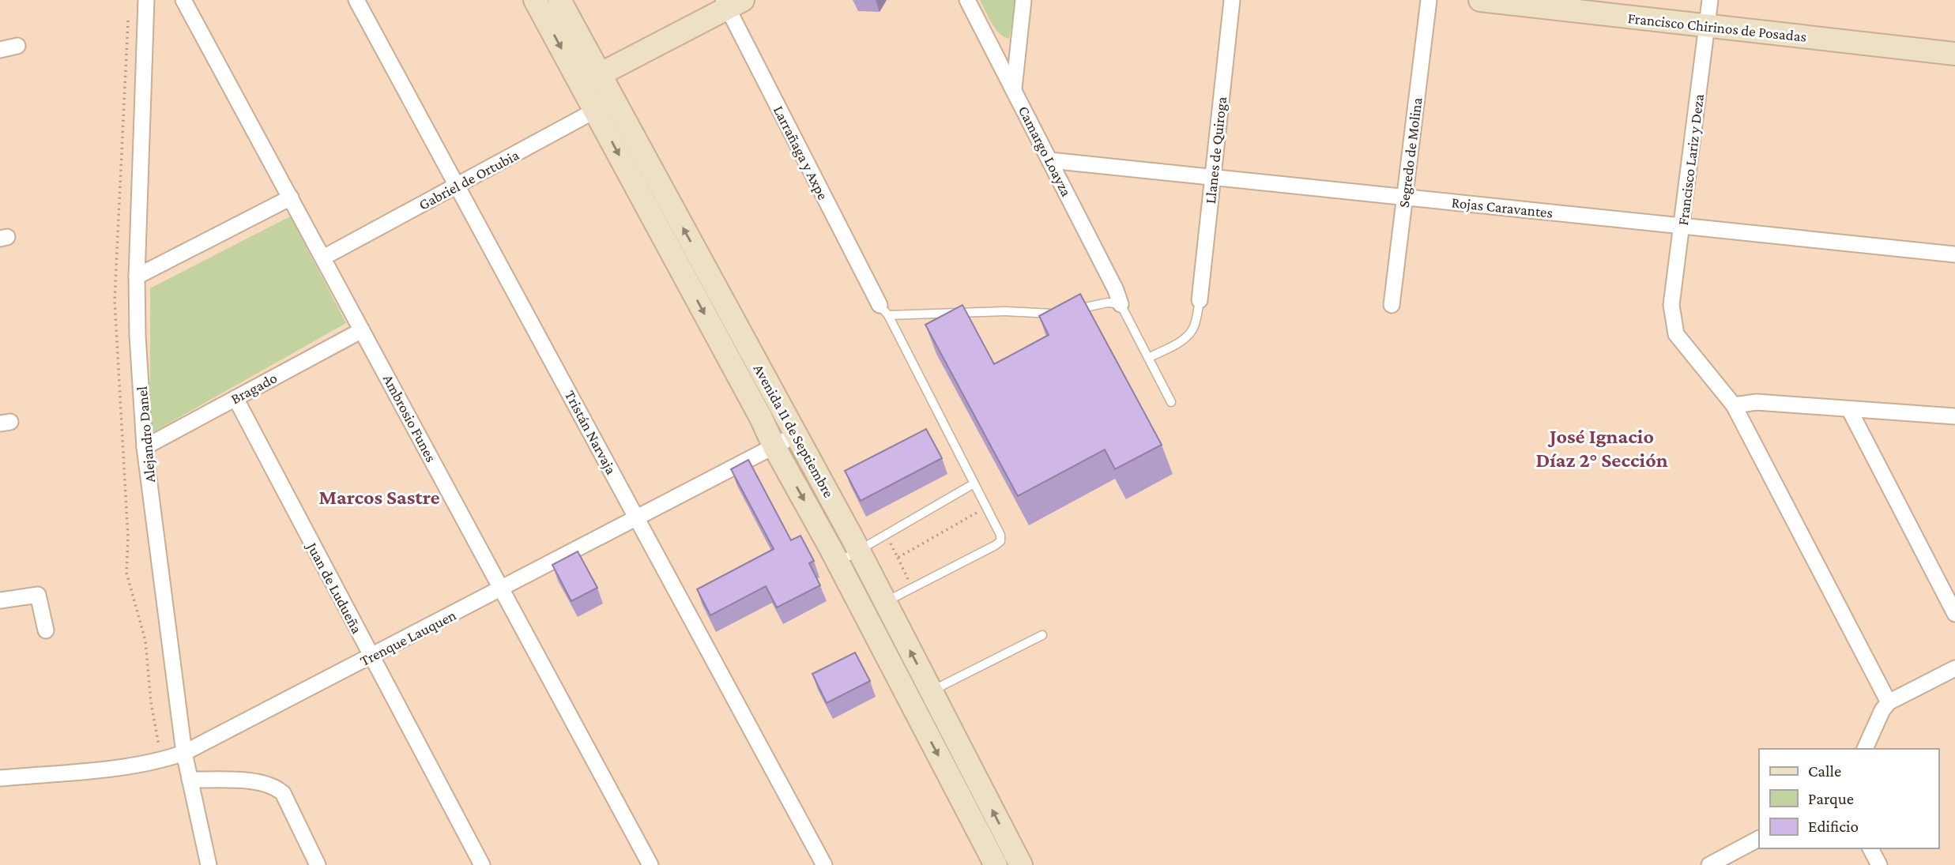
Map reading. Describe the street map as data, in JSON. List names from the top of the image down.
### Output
{
  "streets": {
    "main road": ["Francisco Chirinos de Posadas", "Avenida 11 de Septiembre"],
    "street": [
      "Llanes de Quiroga",
      "Camargo Loayza",
      "Larrañaga y Axpe",
      "Segredo de Molina",
      "Francisco Lariz y Deza",
      "Gabriel de Ortubia",
      "Rojas Caravantes",
      "Bragado",
      "Ambrosio Funes",
      "Tristán Narvaja",
      "Alejandro Danel",
      "Juan de Ludueña",
      "Trenque Lauquen"
    ]
  },
  "crossings": [
    ["Francisco Chirinos de Posadas", "Francisco Lariz y Deza"],
    ["Llanes de Quiroga", "Rojas Caravantes"],
    ["Camargo Loayza", "Rojas Caravantes"],
    ["Segredo de Molina", "Rojas Caravantes"],
    ["Francisco Lariz y Deza", "Rojas Caravantes"],
    ["Gabriel de Ortubia", "Ambrosio Funes"],
    ["Gabriel de Ortubia", "Avenida 11 de Septiembre"],
    ["Gabriel de Ortubia", "Tristán Narvaja"],
    ["Bragado", "Ambrosio Funes"],
    ["Bragado", "Alejandro Danel"],
    ["Bragado", "Juan de Ludueña"],
    ["Ambrosio Funes", "Trenque Lauquen"],
    ["Avenida 11 de Septiembre", "Trenque Lauquen"],
    ["Tristán Narvaja", "Trenque Lauquen"],
    ["Alejandro Danel", "Trenque Lauquen"],
    ["Juan de Ludueña", "Trenque Lauquen"]
  ],
  "districts": ["José Ignacio Díaz 2° Sección", "Marcos Sastre"],
  "legend": ["Calle", "Parque", "Edificio"]
}
